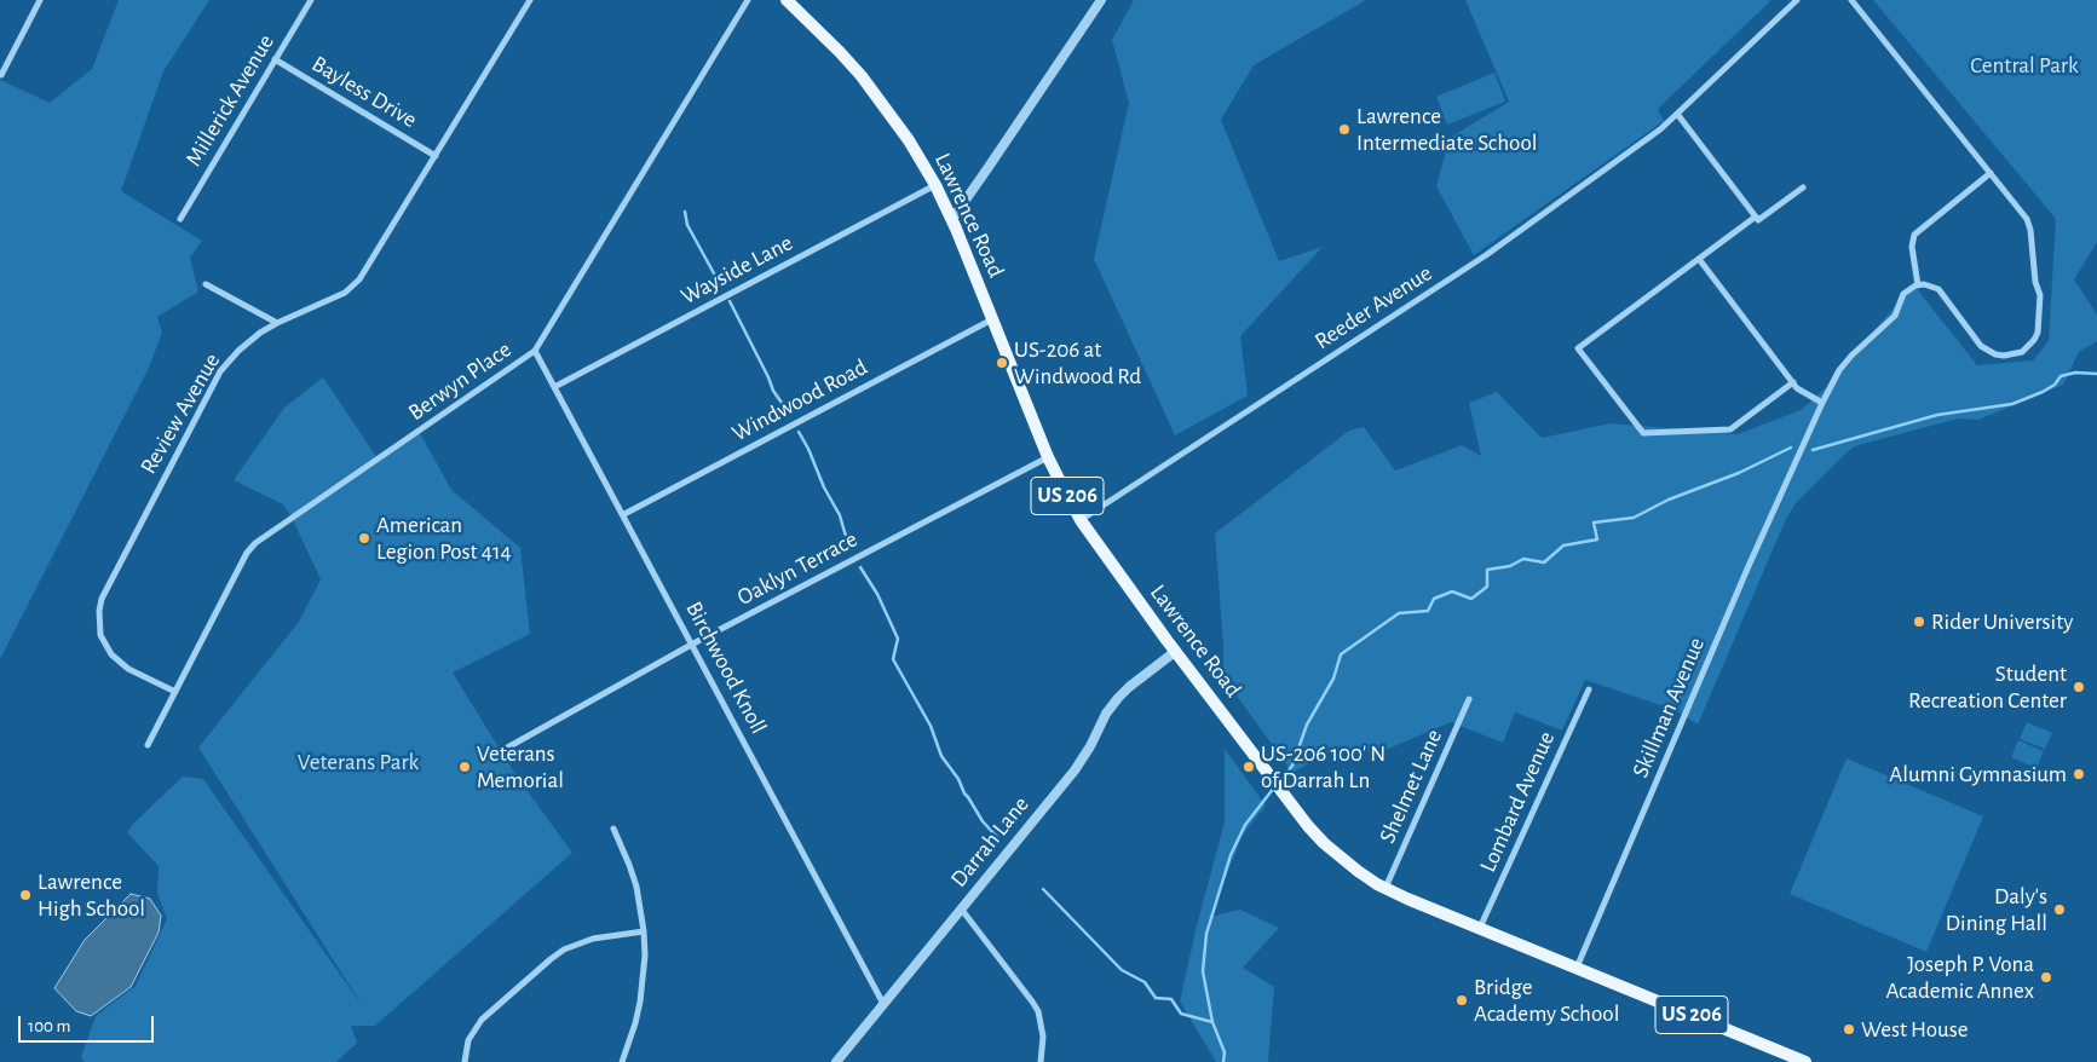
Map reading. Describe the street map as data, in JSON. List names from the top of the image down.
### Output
{
  "streets": {
    "main road": ["Lawrence Road", "US 206"],
    "street": [
      "Bayless Drive",
      "Millerick Avenue",
      "Wayside Lane",
      "Reeder Avenue",
      "Berwyn Place",
      "Windwood Road",
      "Review Avenue",
      "Oaklyn Terrace",
      "Birchwood Knoll",
      "Skillman Avenue",
      "Shelmet Lane",
      "Lombard Avenue",
      "Darrah Lane"
    ]
  },
  "crossings": [
    ["Bayless Drive", "Millerick Avenue"],
    ["Bayless Drive", "Review Avenue"],
    ["Lawrence Road", "Wayside Lane"],
    ["Lawrence Road", "Reeder Avenue"],
    ["Lawrence Road", "Windwood Road"],
    ["Lawrence Road", "Oaklyn Terrace"],
    ["Lawrence Road", "Skillman Avenue"],
    ["Lawrence Road", "Shelmet Lane"],
    ["Lawrence Road", "Lombard Avenue"],
    ["Lawrence Road", "Darrah Lane"],
    ["Wayside Lane", "Birchwood Knoll"],
    ["Berwyn Place", "Review Avenue"],
    ["Berwyn Place", "Birchwood Knoll"],
    ["Windwood Road", "Birchwood Knoll"],
    ["Oaklyn Terrace", "Birchwood Knoll"],
    ["Birchwood Knoll", "Darrah Lane"]
  ],
  "parks": ["Central Park", "Veterans Park"],
  "places": [
    "Lawrence Intermediate School",
    "US-206 at Windwood Rd",
    "American Legion Post 414",
    "Rider University",
    "Student Recreation Center",
    "Veterans Memorial",
    "US-206 100' N of Darrah Ln",
    "Alumni Gymnasium",
    "Lawrence High School",
    "Daly's Dining Hall",
    "Joseph P. Vona Academic Annex",
    "Bridge Academy School",
    "West House"
  ],
  "scale_bar": "100 m"
}
